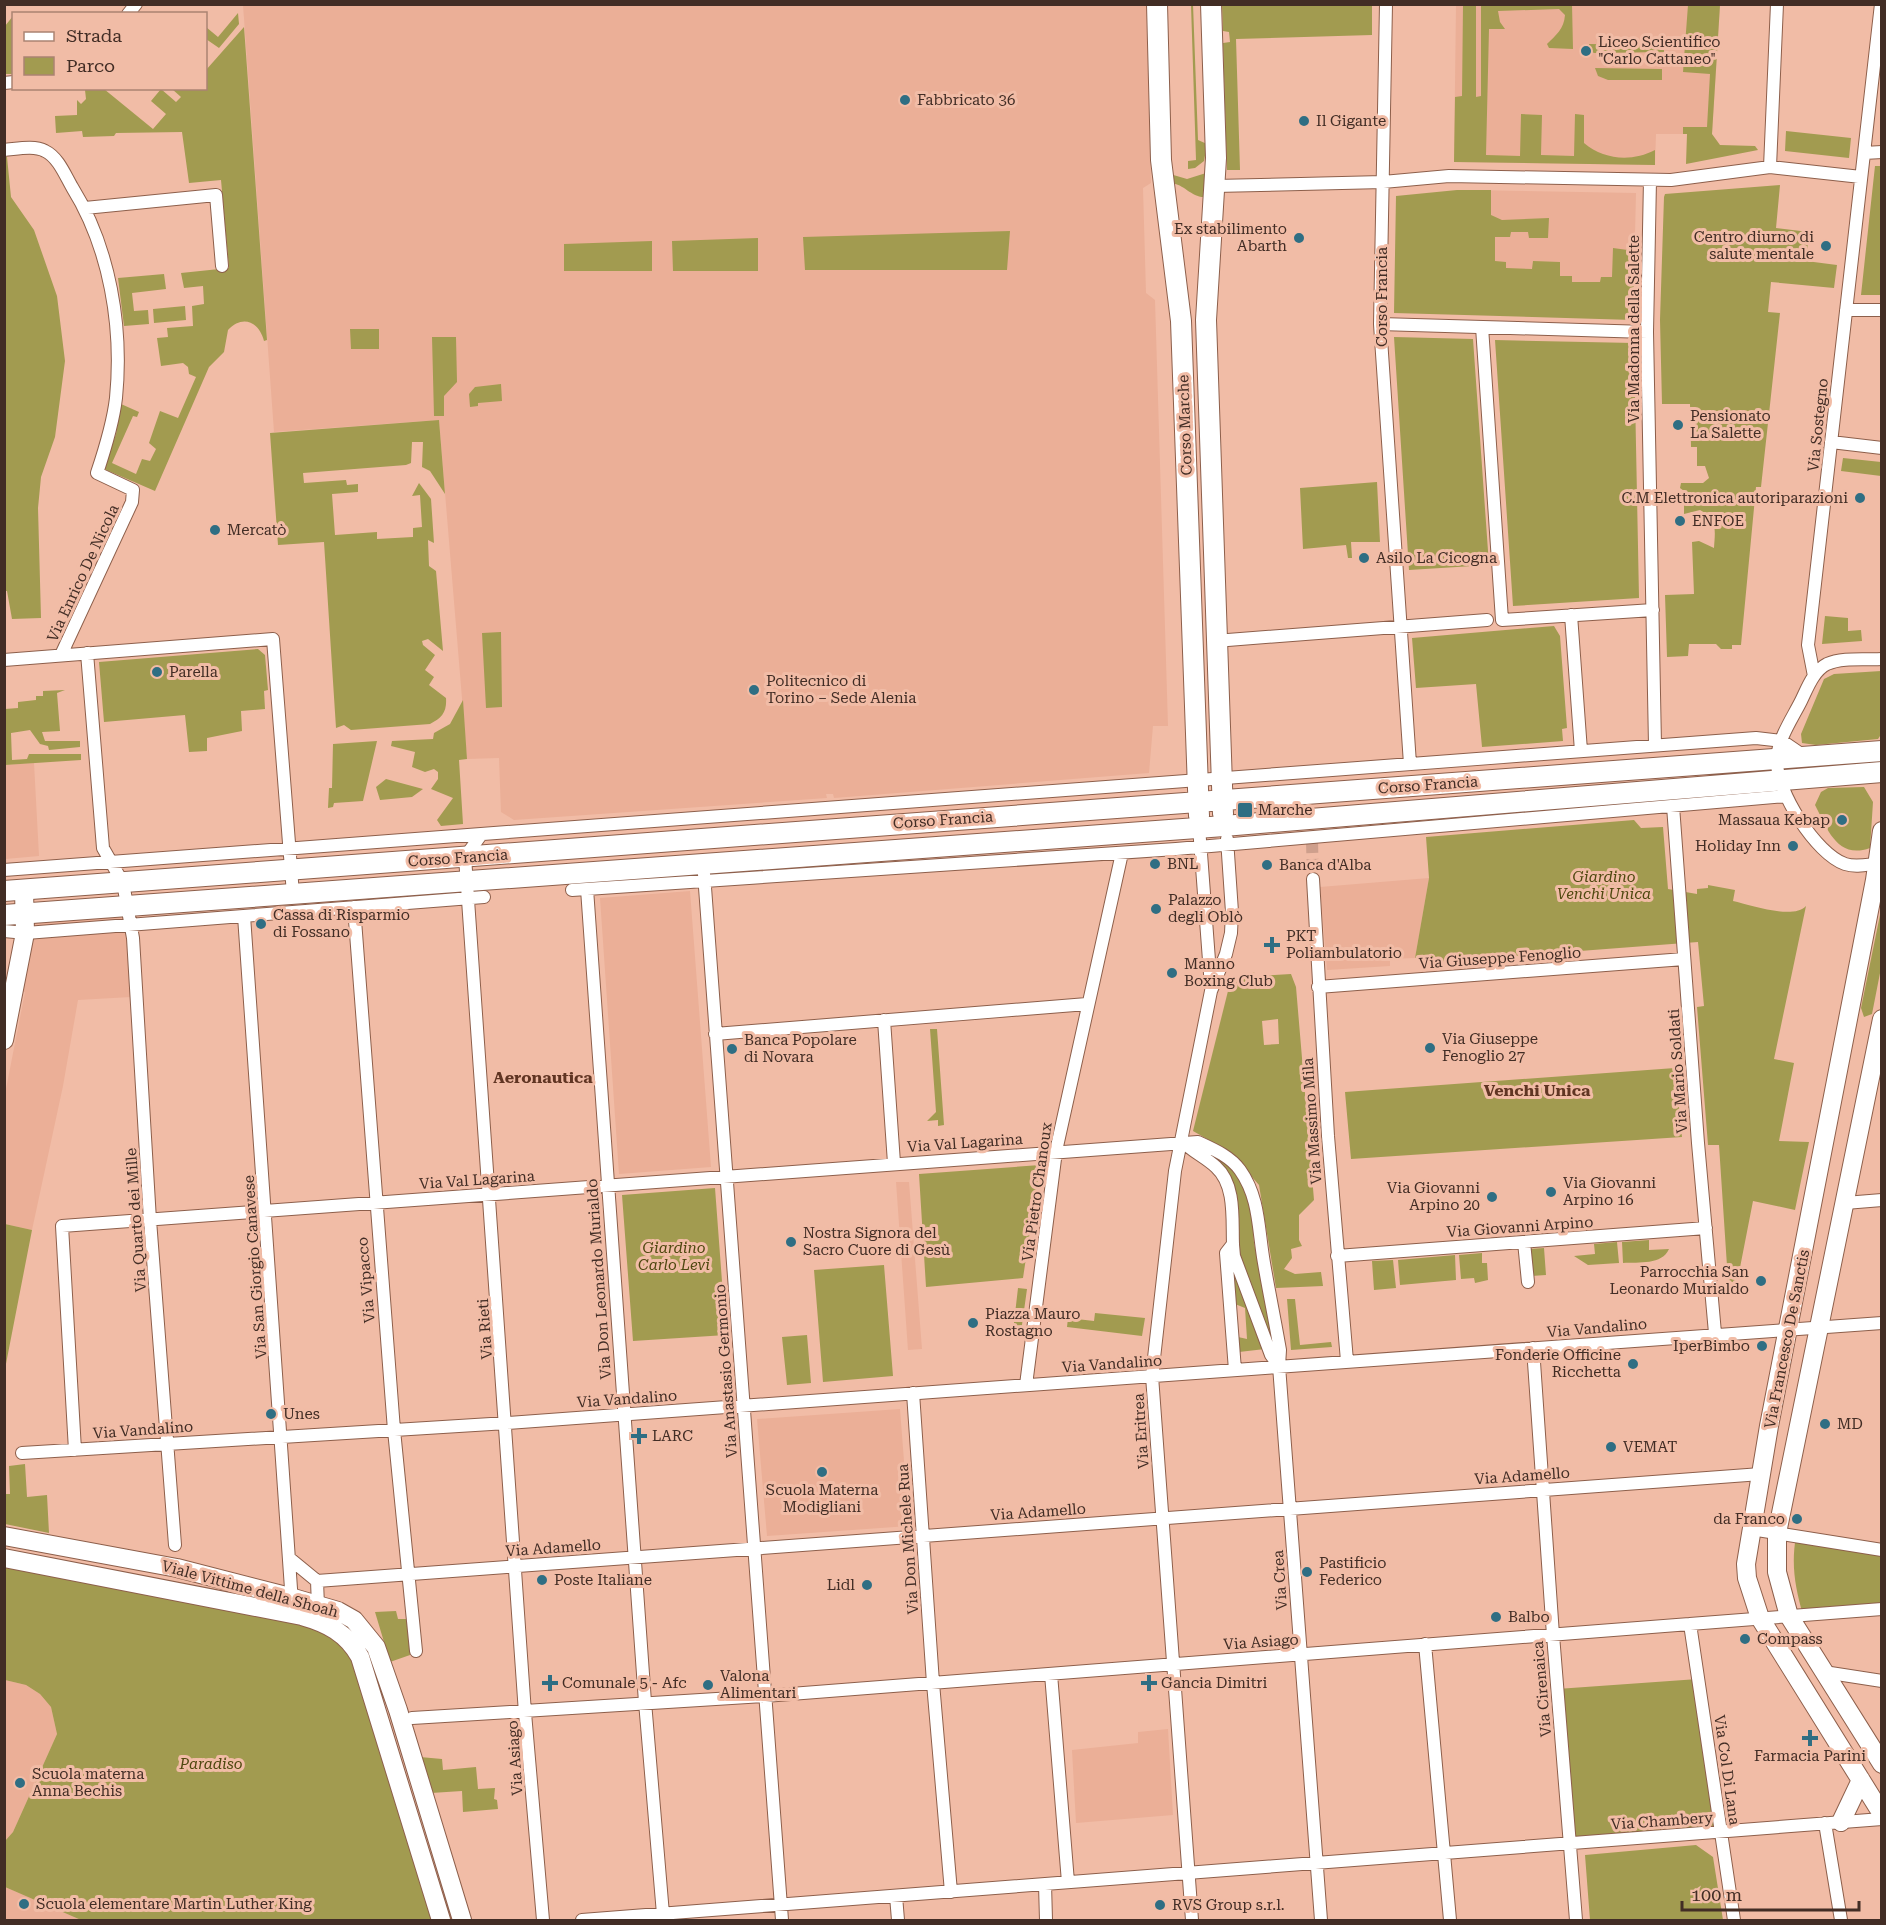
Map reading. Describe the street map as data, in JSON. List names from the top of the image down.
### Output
{
  "streets": {
    "main road": [
      "Corso Francia",
      "Corso Marche",
      "Via Francesco De Sanctis",
      "Viale Vittime della Shoah"
    ],
    "street": [
      "Via Madonna della Salette",
      "Via Sostegno",
      "Via Enrico De Nicola",
      "Via Giuseppe Fenoglio",
      "Via Mario Soldati",
      "Via Massimo Mila",
      "Via Val Lagarina",
      "Via Pietro Chanoux",
      "Via Quarto dei Mille",
      "Via Giovanni Arpino",
      "Via San Giorgio Canavese",
      "Via Don Leonardo Murialdo",
      "Via Vipacco",
      "Via Vandalino",
      "Via Rieti",
      "Via Anastasio Germonio",
      "Via Eritrea",
      "Via Adamello",
      "Via Don Michele Rua",
      "Via Crea",
      "Via Asiago",
      "Via Cirenaica",
      "Via Col Di Lana",
      "Via Chambery"
    ]
  },
  "crossings": [
    ["Corso Francia", "Via Madonna della Salette"],
    ["Corso Francia", "Corso Marche"],
    ["Corso Francia", "Via Mario Soldati"],
    ["Corso Francia", "Via Pietro Chanoux"],
    ["Corso Francia", "Via Quarto dei Mille"],
    ["Corso Francia", "Via San Giorgio Canavese"],
    ["Corso Francia", "Via Don Leonardo Murialdo"],
    ["Corso Francia", "Via Vipacco"],
    ["Corso Francia", "Via Rieti"],
    ["Corso Francia", "Via Anastasio Germonio"],
    ["Via Giuseppe Fenoglio", "Via Mario Soldati"],
    ["Via Giuseppe Fenoglio", "Via Massimo Mila"],
    ["Via Mario Soldati", "Via Giovanni Arpino"],
    ["Via Mario Soldati", "Via Vandalino"],
    ["Via Massimo Mila", "Via Giovanni Arpino"],
    ["Via Massimo Mila", "Via Vandalino"],
    ["Via Val Lagarina", "Via Pietro Chanoux"],
    ["Via Val Lagarina", "Via Quarto dei Mille"],
    ["Via Val Lagarina", "Via San Giorgio Canavese"],
    ["Via Val Lagarina", "Via Don Leonardo Murialdo"],
    ["Via Val Lagarina", "Via Vipacco"],
    ["Via Val Lagarina", "Via Vandalino"],
    ["Via Val Lagarina", "Via Rieti"],
    ["Via Val Lagarina", "Via Anastasio Germonio"],
    ["Via Val Lagarina", "Via Eritrea"],
    ["Via Pietro Chanoux", "Via Vandalino"],
    ["Via Quarto dei Mille", "Via Vandalino"],
    ["Via San Giorgio Canavese", "Via Vandalino"],
    ["Via San Giorgio Canavese", "Viale Vittime della Shoah"],
    ["Via Don Leonardo Murialdo", "Via Vandalino"],
    ["Via Don Leonardo Murialdo", "Via Adamello"],
    ["Via Don Leonardo Murialdo", "Via Asiago"],
    ["Via Vipacco", "Via Vandalino"],
    ["Via Vipacco", "Via Adamello"],
    ["Via Vandalino", "Via Rieti"],
    ["Via Vandalino", "Via Francesco De Sanctis"],
    ["Via Vandalino", "Via Anastasio Germonio"],
    ["Via Vandalino", "Via Eritrea"],
    ["Via Vandalino", "Via Don Michele Rua"],
    ["Via Vandalino", "Via Crea"],
    ["Via Vandalino", "Via Cirenaica"],
    ["Via Rieti", "Via Adamello"],
    ["Via Rieti", "Via Asiago"],
    ["Via Francesco De Sanctis", "Via Adamello"],
    ["Via Francesco De Sanctis", "Via Asiago"],
    ["Via Francesco De Sanctis", "Via Chambery"],
    ["Via Anastasio Germonio", "Via Adamello"],
    ["Via Anastasio Germonio", "Via Asiago"],
    ["Via Eritrea", "Via Adamello"],
    ["Via Eritrea", "Via Asiago"],
    ["Via Eritrea", "Via Chambery"],
    ["Via Adamello", "Via Don Michele Rua"],
    ["Via Adamello", "Via Crea"],
    ["Via Adamello", "Via Cirenaica"],
    ["Via Don Michele Rua", "Via Asiago"],
    ["Via Don Michele Rua", "Via Chambery"],
    ["Via Crea", "Via Asiago"],
    ["Via Crea", "Via Chambery"],
    ["Via Asiago", "Via Cirenaica"],
    ["Via Asiago", "Via Col Di Lana"],
    ["Via Cirenaica", "Via Chambery"],
    ["Via Col Di Lana", "Via Chambery"]
  ],
  "districts": ["Aeronautica", "Venchi Unica"],
  "parks": ["Giardino Venchi Unica", "Giardino Carlo Levi", "Paradiso"],
  "places": {
    "other": [
      "Liceo Scientifico \"Carlo Cattaneo\"",
      "Fabbricato 36",
      "Il Gigante",
      "Ex stabilimento Abarth",
      "Centro diurno di salute mentale",
      "Pensionato La Salette",
      "C.M Elettronica autoriparazioni",
      "ENFOE",
      "Mercatò",
      "Asilo La Cicogna",
      "Parella",
      "Politecnico di Torino – Sede Alenia",
      "Massaua Kebap",
      "Holiday Inn",
      "BNL",
      "Banca d'Alba",
      "Palazzo degli Oblò",
      "Cassa di Risparmio di Fossano",
      "Manno Boxing Club",
      "Via Giuseppe Fenoglio 27",
      "Banca Popolare di Novara",
      "Via Giovanni Arpino 16",
      "Via Giovanni Arpino 20",
      "Nostra Signora del Sacro Cuore di Gesù",
      "Parrocchia San Leonardo Murialdo",
      "Piazza Mauro Rostagno",
      "IperBimbo",
      "Fonderie Officine Ricchetta",
      "Unes",
      "MD",
      "VEMAT",
      "Scuola Materna Modigliani",
      "da Franco",
      "Pastificio Federico",
      "Poste Italiane",
      "Lidl",
      "Balbo",
      "Compass",
      "Valona Alimentari",
      "Scuola materna Anna Bechis",
      "Scuola elementare Martin Luther King",
      "RVS Group s.r.l."
    ],
    "transit": ["Marche"],
    "health": [
      "PKT Poliambulatorio",
      "LARC",
      "Comunale 5 - Afc",
      "Gancia Dimitri",
      "Farmacia Parini"
    ]
  },
  "legend": ["Strada", "Parco"],
  "scale_bar": "100 m"
}
